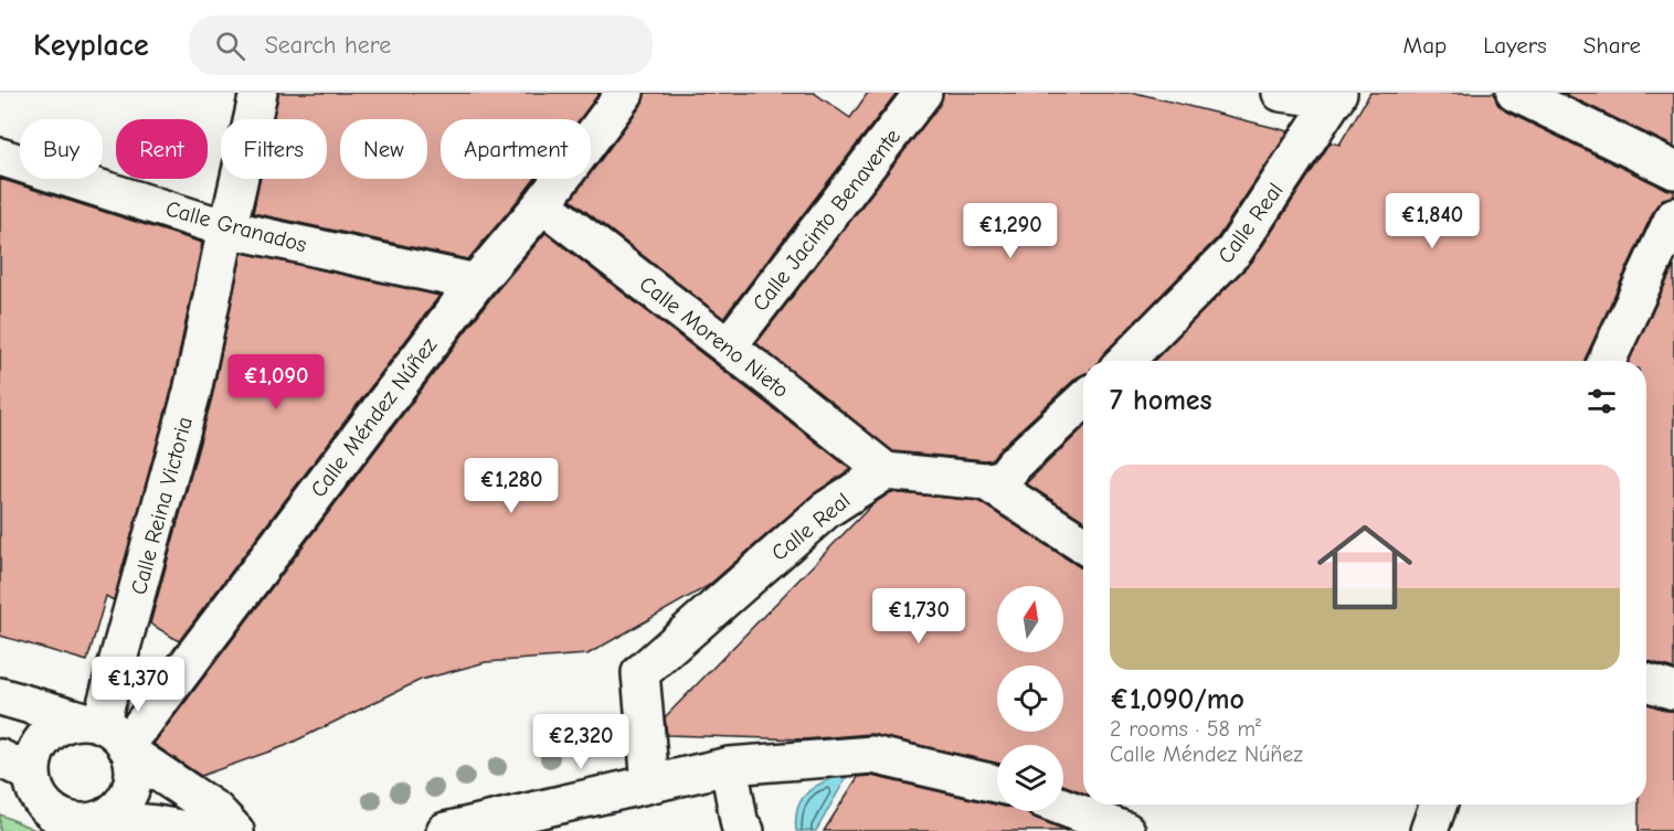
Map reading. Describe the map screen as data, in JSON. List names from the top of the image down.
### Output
{
  "streets": {
    "street": [
      "Calle Jacinto Benavente",
      "Calle Real",
      "Calle Granados",
      "Calle Moreno Nieto",
      "Calle Méndez Núñez",
      "Calle Reina Victoria"
    ]
  },
  "crossings": [
    ["Calle Jacinto Benavente", "Calle Moreno Nieto"],
    ["Calle Real", "Calle Moreno Nieto"],
    ["Calle Granados", "Calle Méndez Núñez"],
    ["Calle Granados", "Calle Reina Victoria"],
    ["Calle Moreno Nieto", "Calle Méndez Núñez"],
    ["Calle Méndez Núñez", "Calle Reina Victoria"]
  ],
  "north": "top",
  "page": {
    "header": "Keyplace",
    "search": "Search here",
    "nav": ["Map", "Layers", "Share"],
    "chip": [
      "Buy",
      "Rent",
      "Filters",
      "New",
      "Apartment"
    ],
    "price": [
      "€1,840",
      "€1,290",
      "€1,090",
      "€1,280",
      "€1,730",
      "€1,370",
      "€2,320"
    ],
    "heading": "7 homes",
    "list": [
      {
        "name": "€1,090/mo",
        "note": "2 rooms · 58 m² · Calle Méndez Núñez"
      }
    ]
  }
}
